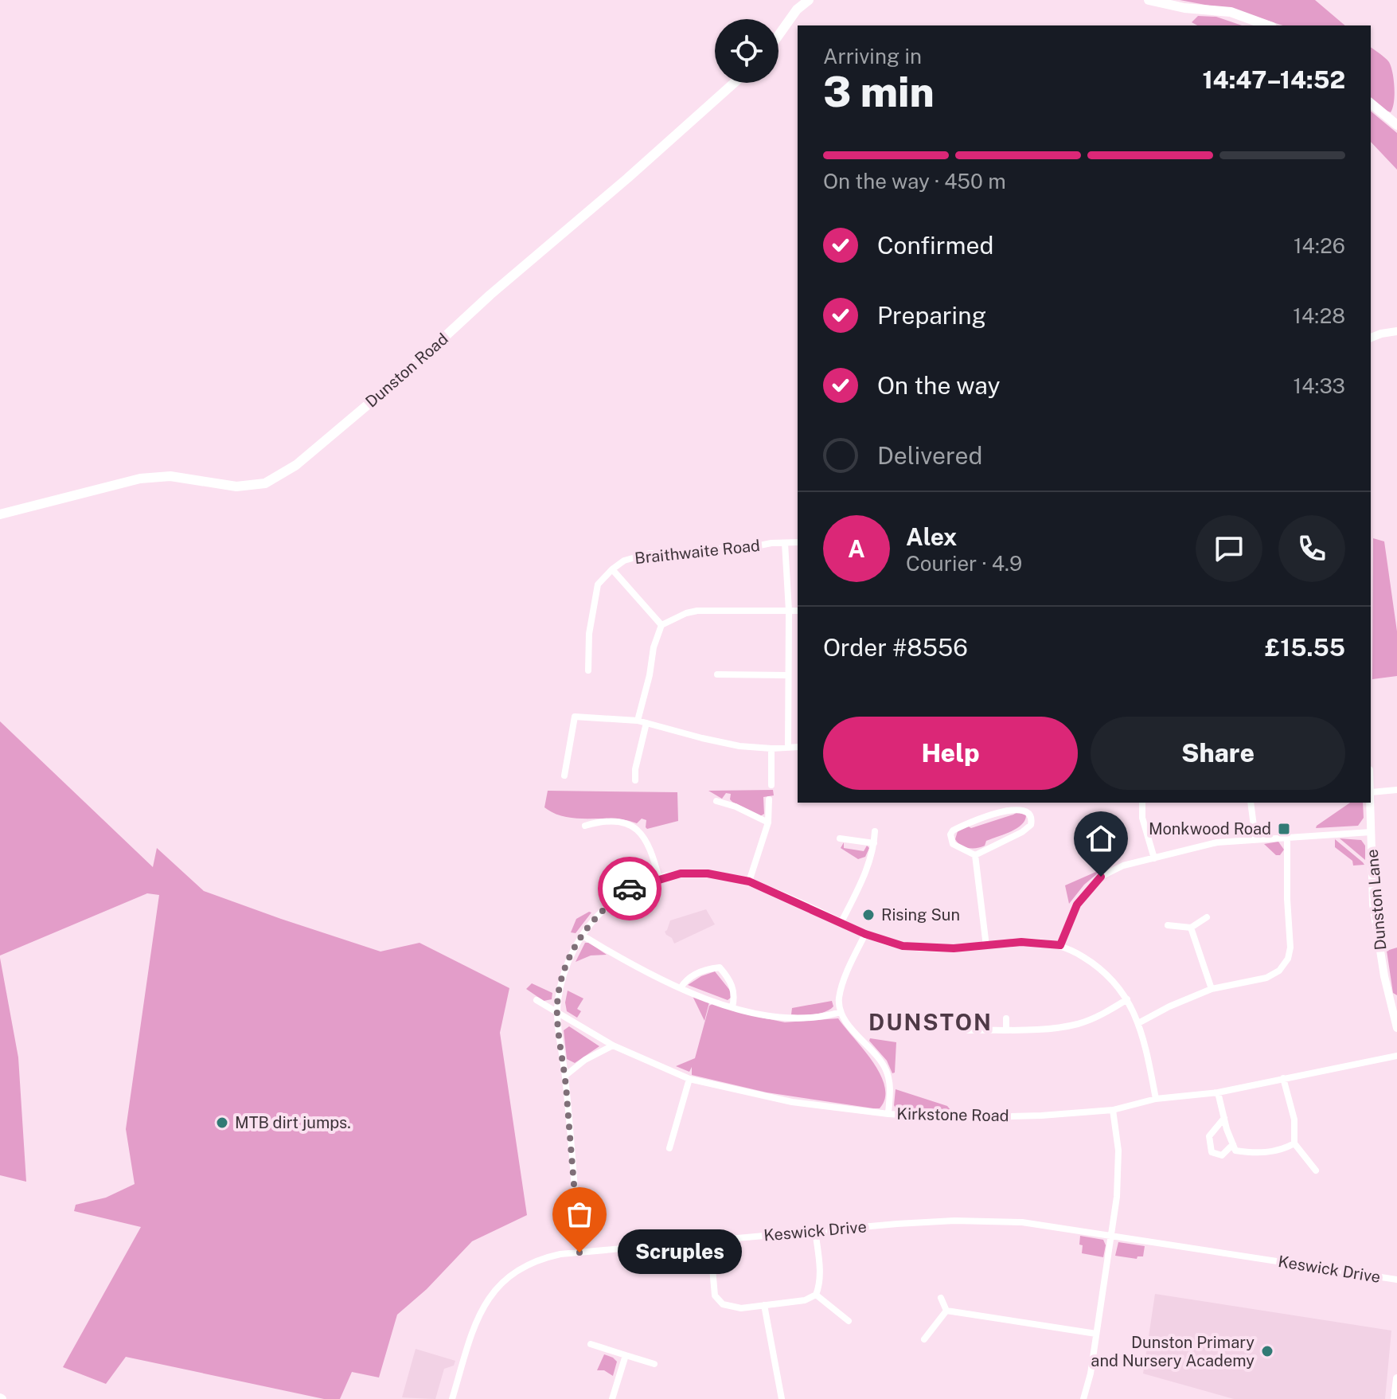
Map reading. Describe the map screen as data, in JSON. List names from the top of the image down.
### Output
{
  "streets": {
    "main road": ["Dunston Road"],
    "street": [
      "Braithwaite Road",
      "Dunston Lane",
      "Kirkstone Road",
      "Keswick Drive"
    ]
  },
  "districts": ["DUNSTON"],
  "places": {
    "transit": ["Monkwood Road"],
    "other": [
      "Rising Sun",
      "MTB dirt jumps.",
      "Scruples",
      "Dunston Primary and Nursery Academy"
    ]
  },
  "page": {
    "heading": ["3 min", "Arriving in", "14:47–14:52"],
    "panel": [
      "Alex",
      "Courier · 4.9",
      "Order #8556",
      "£15.55"
    ],
    "bar": "On the way · 450 m",
    "list": [
      ["Confirmed", "14:26"],
      ["Preparing", "14:28"],
      ["On the way", "14:33"],
      "Delivered"
    ],
    "round": "A",
    "buttons": ["Help", "Share"],
    "bubble": "Scruples"
  }
}
